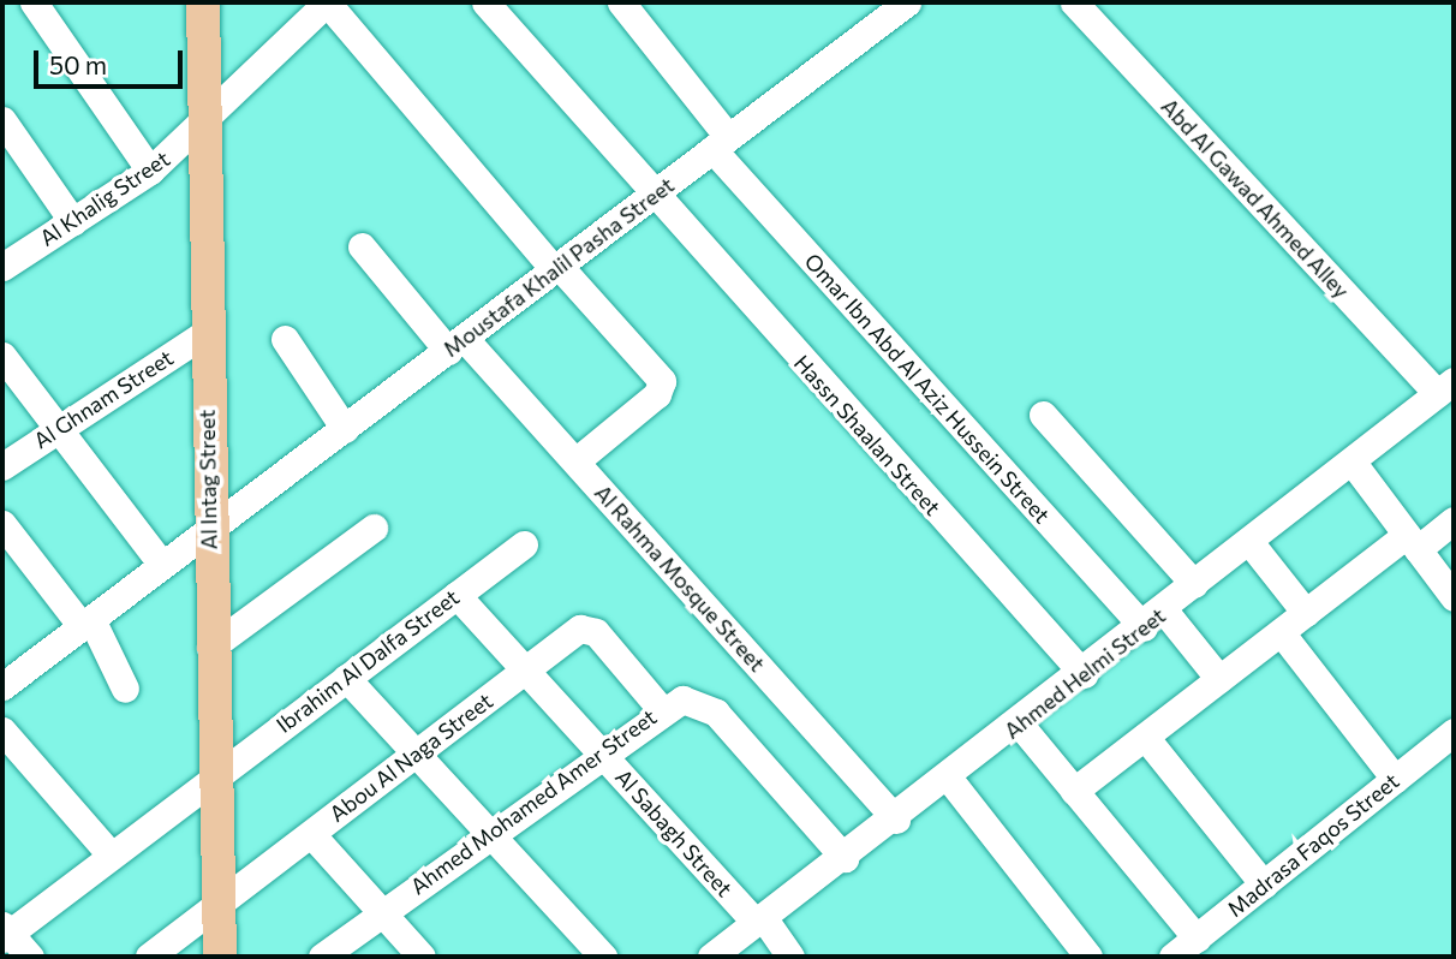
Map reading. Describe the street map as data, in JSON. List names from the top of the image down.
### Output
{
  "streets": {
    "main road": ["Al Intag Street"],
    "street": [
      "Al Khalig Street",
      "Abd Al Gawad Ahmed Alley",
      "Moustafa Khalil Pasha Street",
      "Omar Ibn Abd Al Aziz Hussein Street",
      "Al Ghnam Street",
      "Hassn Shaalan Street",
      "Al Rahma Mosque Street",
      "Ibrahim Al Dalfa Street",
      "Ahmed Helmi Street",
      "Abou Al Naga Street",
      "Ahmed Mohamed Amer Street",
      "Al Sabagh Street",
      "Madrasa Faqos Street"
    ]
  },
  "crossings": [
    ["Al Khalig Street", "Al Intag Street"],
    ["Abd Al Gawad Ahmed Alley", "Ahmed Helmi Street"],
    ["Moustafa Khalil Pasha Street", "Omar Ibn Abd Al Aziz Hussein Street"],
    ["Moustafa Khalil Pasha Street", "Hassn Shaalan Street"],
    ["Moustafa Khalil Pasha Street", "Al Intag Street"],
    ["Moustafa Khalil Pasha Street", "Al Rahma Mosque Street"],
    ["Omar Ibn Abd Al Aziz Hussein Street", "Ahmed Helmi Street"],
    ["Al Ghnam Street", "Al Intag Street"],
    ["Hassn Shaalan Street", "Ahmed Helmi Street"],
    ["Al Intag Street", "Ibrahim Al Dalfa Street"],
    ["Al Intag Street", "Abou Al Naga Street"],
    ["Al Rahma Mosque Street", "Ahmed Helmi Street"],
    ["Ibrahim Al Dalfa Street", "Al Sabagh Street"],
    ["Ahmed Helmi Street", "Ahmed Mohamed Amer Street"],
    ["Ahmed Helmi Street", "Al Sabagh Street"],
    ["Abou Al Naga Street", "Ahmed Mohamed Amer Street"],
    ["Abou Al Naga Street", "Al Sabagh Street"],
    ["Ahmed Mohamed Amer Street", "Al Sabagh Street"]
  ],
  "scale_bar": "50 m"
}
